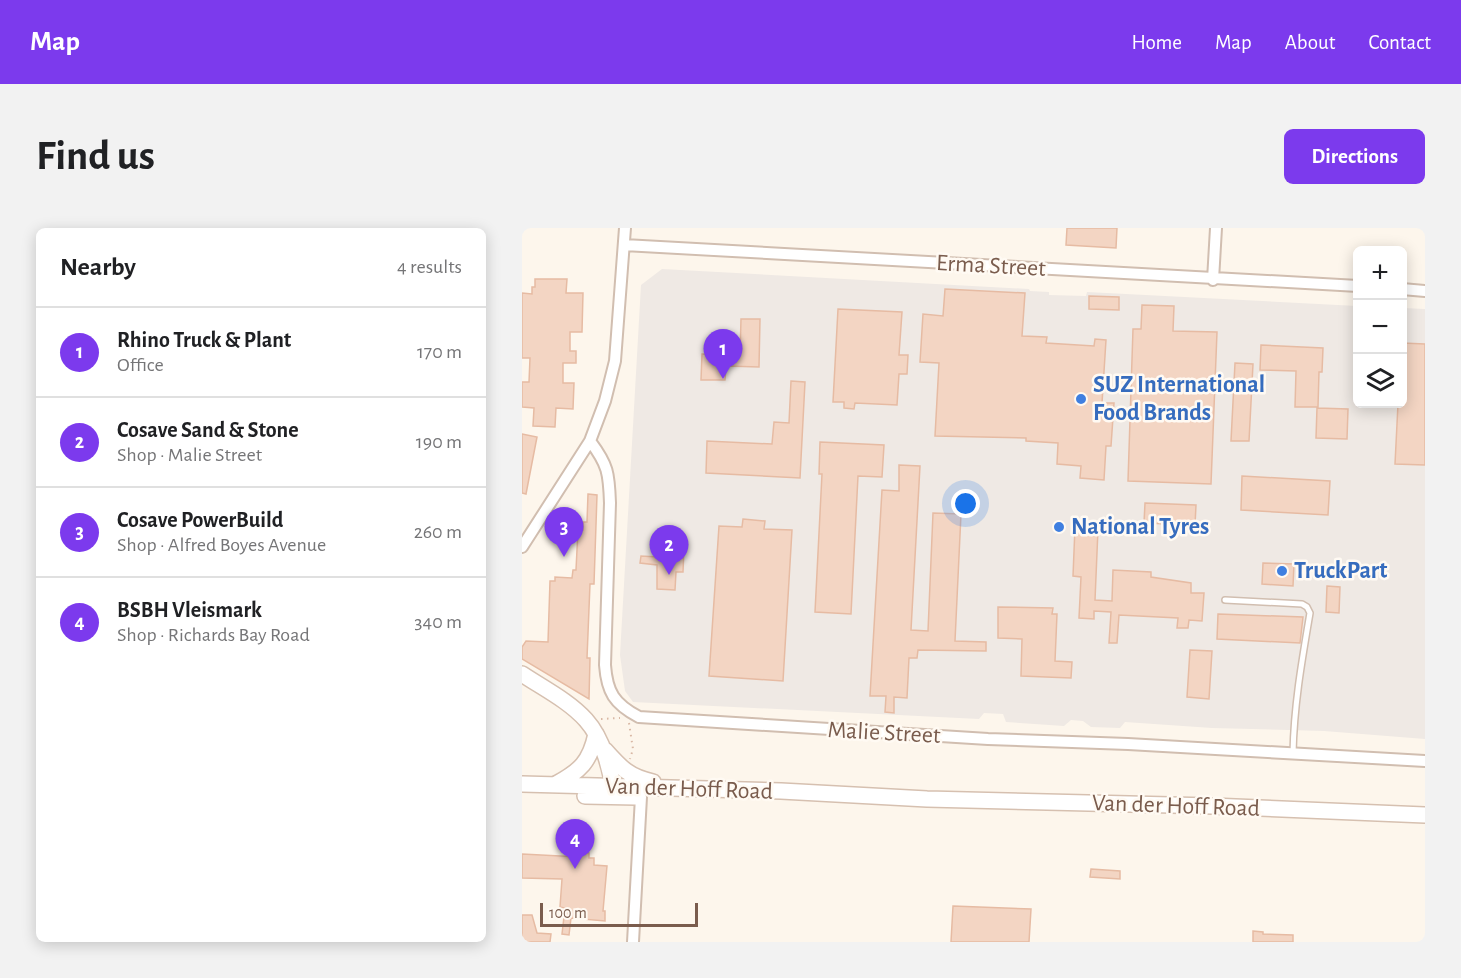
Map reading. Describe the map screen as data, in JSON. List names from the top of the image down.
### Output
{
  "streets": {
    "main road": ["Van der Hoff Road"],
    "street": ["Erma Street", "Malie Street"]
  },
  "places": ["SUZ International Food Brands", "National Tyres", "TruckPart"],
  "scale_bar": "100 m",
  "page": {
    "header": "Map",
    "nav": [
      "Home",
      "Map",
      "About",
      "Contact"
    ],
    "buttons": "Directions",
    "title": "Find us",
    "heading": ["Nearby", "4 results"],
    "map_buttons": ["+", "−"],
    "list": [
      {
        "mark": "1",
        "name": "Rhino Truck & Plant",
        "note": "Office",
        "value": "170 m"
      },
      {
        "mark": "2",
        "name": "Cosave Sand & Stone",
        "note": "Shop · Malie Street",
        "value": "190 m"
      },
      {
        "mark": "3",
        "name": "Cosave PowerBuild",
        "note": "Shop · Alfred Boyes Avenue",
        "value": "260 m"
      },
      {
        "mark": "4",
        "name": "BSBH Vleismark",
        "note": "Shop · Richards Bay Road",
        "value": "340 m"
      }
    ],
    "pins": [
      "1",
      "3",
      "2",
      "4"
    ],
    "scale": "100 m"
  }
}
